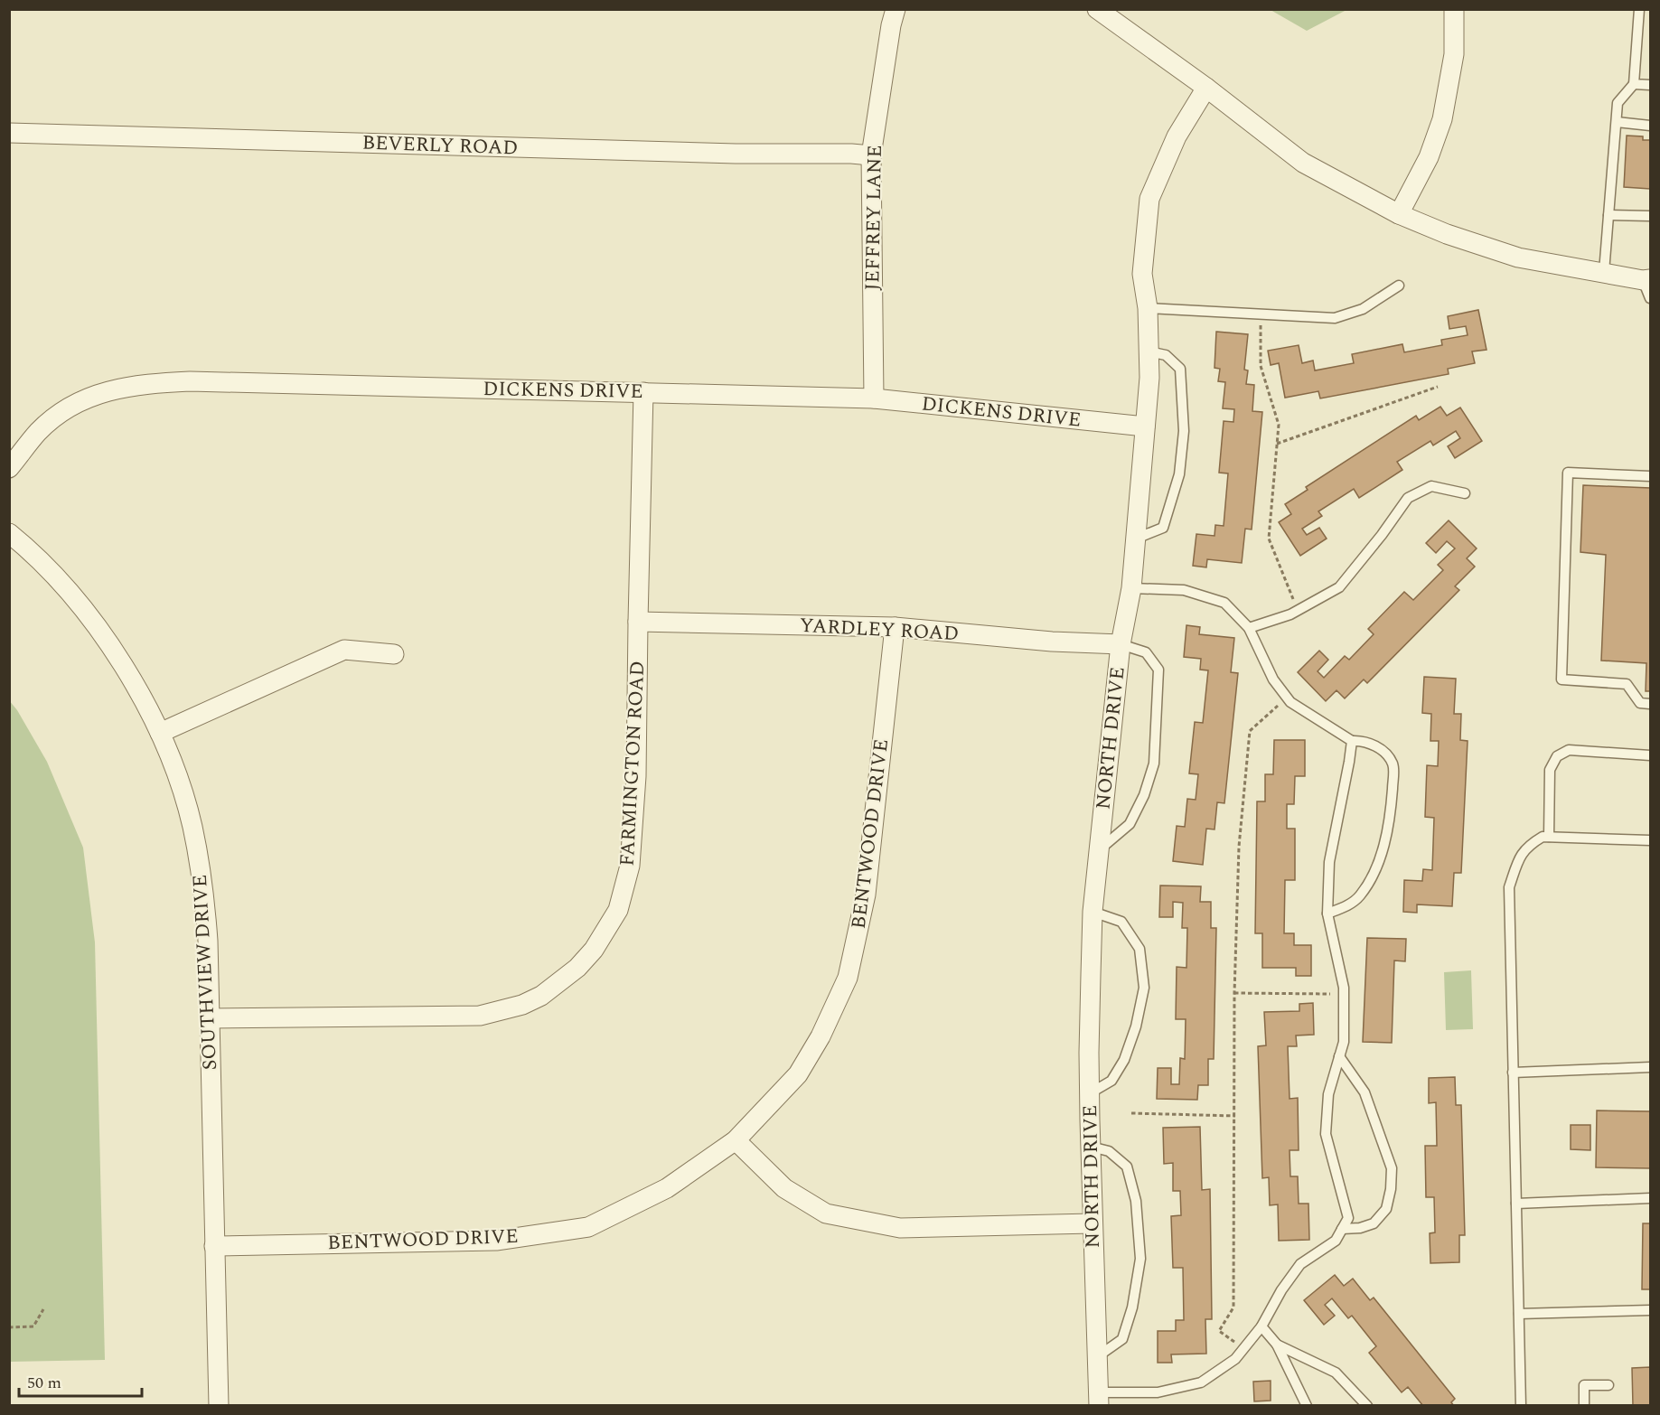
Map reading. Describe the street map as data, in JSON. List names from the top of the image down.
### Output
{
  "streets": {
    "street": [
      "BEVERLY ROAD",
      "JEFFREY LANE",
      "DICKENS DRIVE",
      "YARDLEY ROAD",
      "NORTH DRIVE",
      "FARMINGTON ROAD",
      "BENTWOOD DRIVE",
      "SOUTHVIEW DRIVE"
    ]
  },
  "crossings": [
    ["BEVERLY ROAD", "JEFFREY LANE"],
    ["JEFFREY LANE", "DICKENS DRIVE"],
    ["DICKENS DRIVE", "NORTH DRIVE"],
    ["DICKENS DRIVE", "FARMINGTON ROAD"],
    ["YARDLEY ROAD", "NORTH DRIVE"],
    ["YARDLEY ROAD", "FARMINGTON ROAD"],
    ["YARDLEY ROAD", "BENTWOOD DRIVE"],
    ["FARMINGTON ROAD", "SOUTHVIEW DRIVE"],
    ["BENTWOOD DRIVE", "SOUTHVIEW DRIVE"]
  ],
  "scale_bar": "50 m"
}
